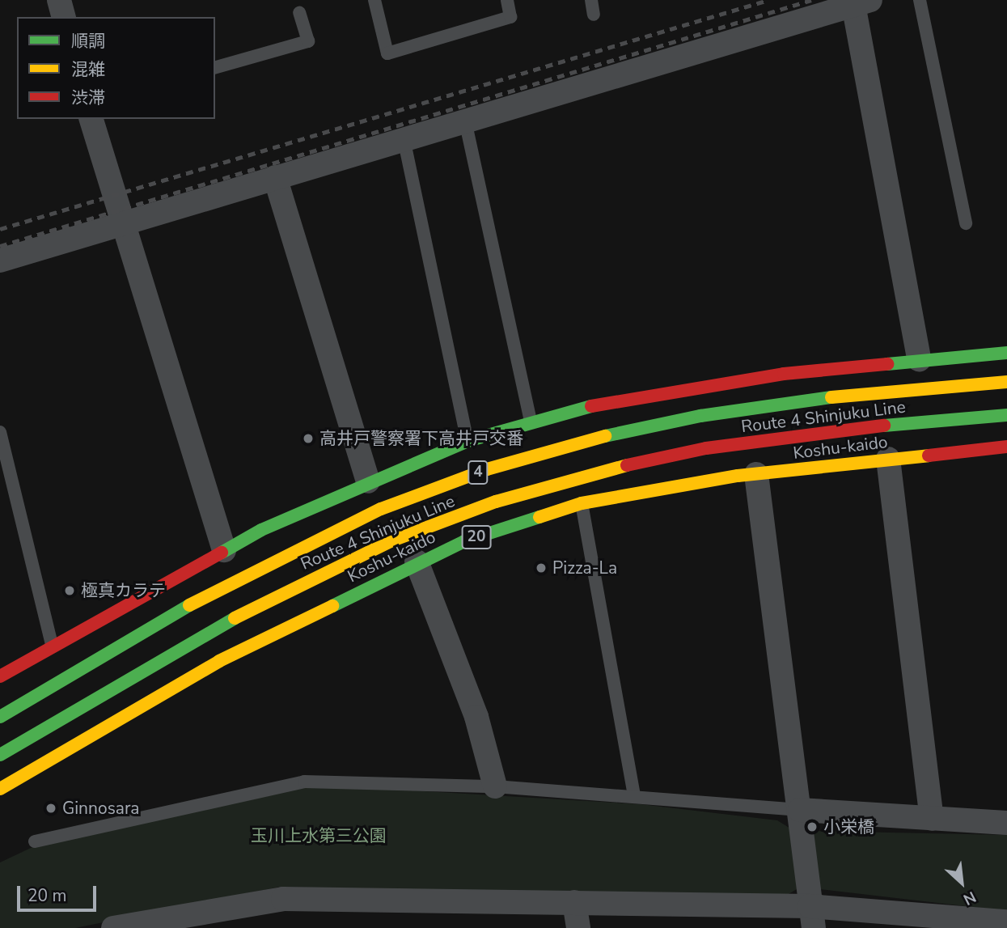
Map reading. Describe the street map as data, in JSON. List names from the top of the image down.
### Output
{
  "streets": {
    "highway": [
      "Route 4 Shinjuku Line",
      "Koshu-kaido",
      "4",
      "20"
    ]
  },
  "parks": ["玉川上水第三公園"],
  "places": [
    "高井戸警察署下高井戸交番",
    "Pizza-La",
    "極真カラテ",
    "Ginnosara",
    "小栄橋"
  ],
  "legend": ["順調", "混雑", "渋滞"],
  "scale_bar": "20 m",
  "north": "bottom right"
}
